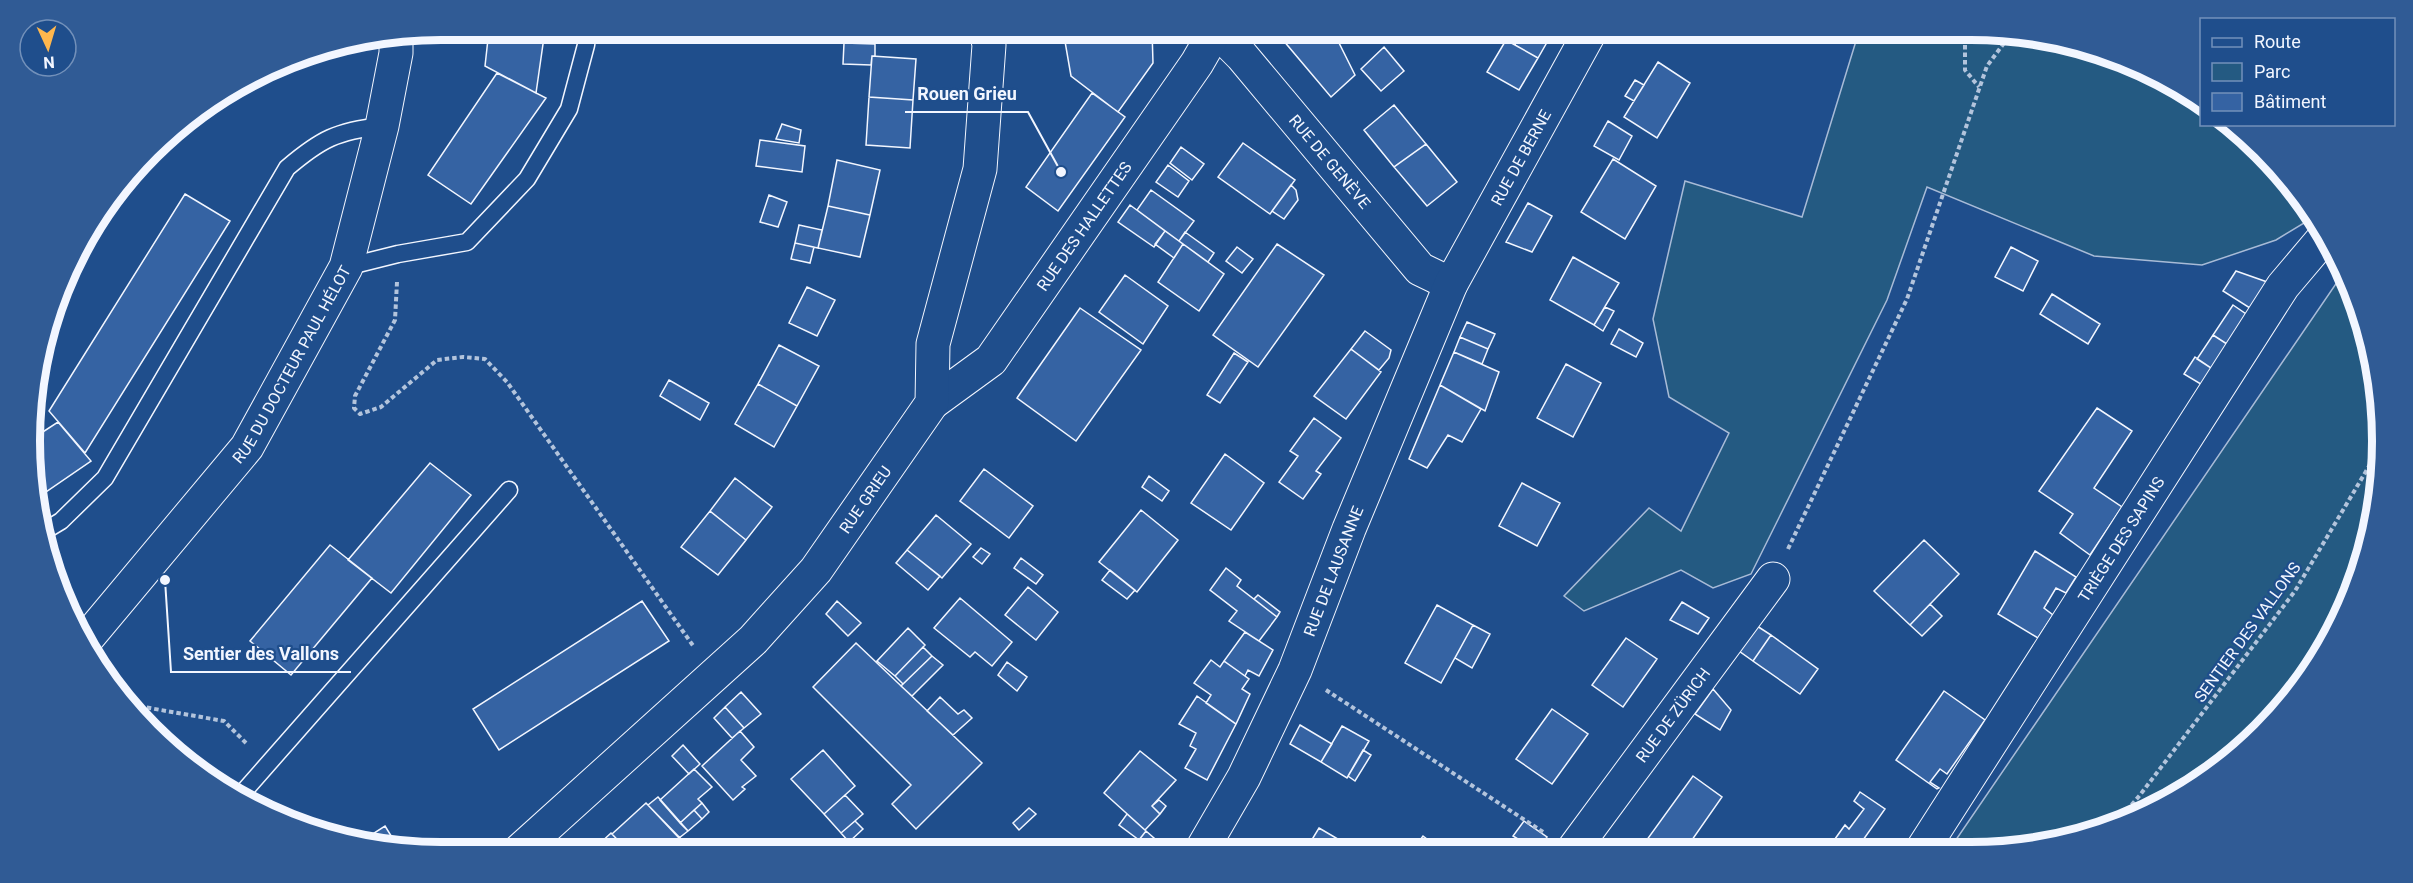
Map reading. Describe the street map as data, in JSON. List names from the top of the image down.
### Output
{
  "streets": {
    "street": [
      "RUE DE BERNE",
      "RUE DE GENÈVE",
      "RUE DES HALLETTES",
      "RUE DU DOCTEUR PAUL HÉLOT",
      "RUE GRIEU",
      "TRIÈGE DES SAPINS",
      "RUE DE LAUSANNE",
      "RUE DE ZÜRICH"
    ],
    "path": ["SENTIER DES VALLONS"]
  },
  "crossings": [
    ["RUE DE BERNE", "RUE DE GENÈVE"],
    ["RUE DE BERNE", "RUE DE LAUSANNE"],
    ["RUE DE GENÈVE", "RUE DE LAUSANNE"],
    ["RUE DES HALLETTES", "RUE GRIEU"]
  ],
  "places": ["Rouen Grieu", "Sentier des Vallons"],
  "legend": ["Route", "Parc", "Bâtiment"],
  "north": "bottom"
}
